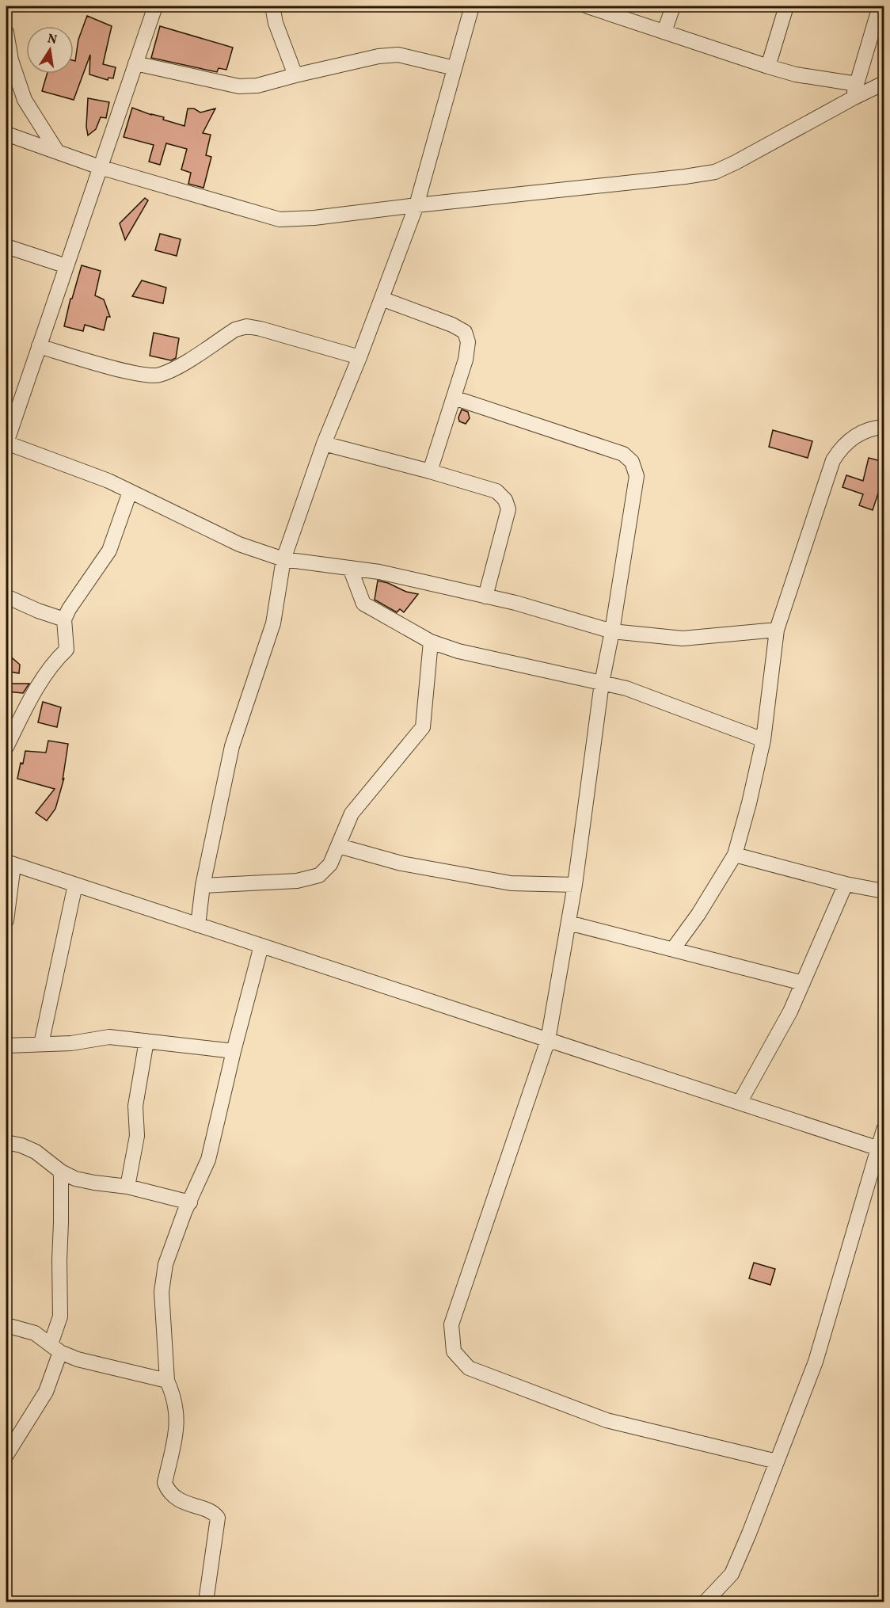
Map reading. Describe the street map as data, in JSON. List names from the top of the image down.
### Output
{
  "north": "top"
}
